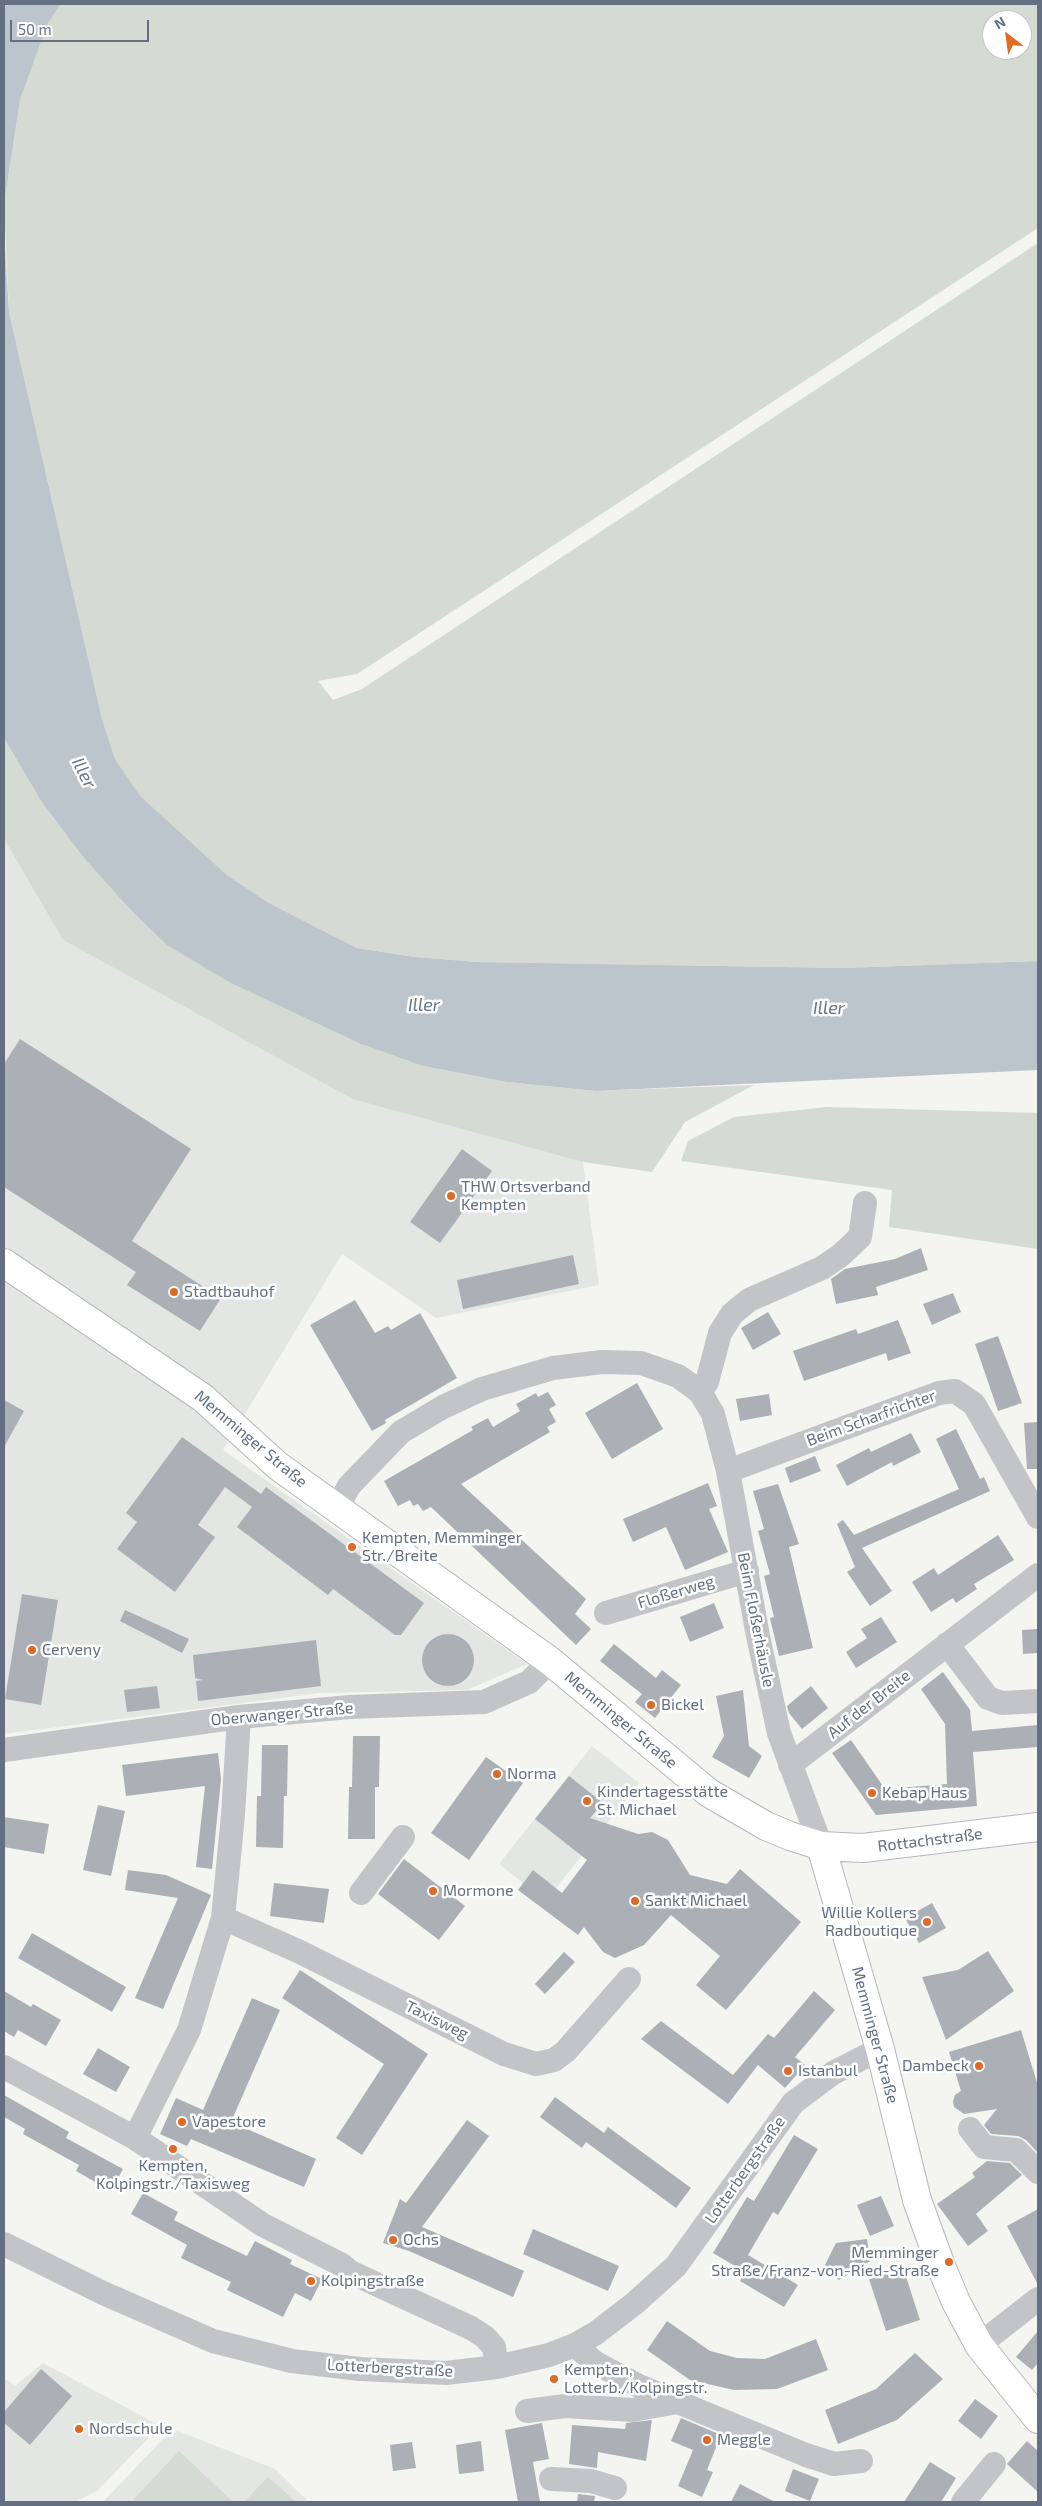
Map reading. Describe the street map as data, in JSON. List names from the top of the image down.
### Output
{
  "streets": {
    "main road": ["Memminger Straße", "Rottachstraße"],
    "street": [
      "Beim Scharfrichter",
      "Floßerweg",
      "Beim Floßerhäusle",
      "Auf der Breite",
      "Oberwanger Straße",
      "Taxisweg",
      "Lotterbergstraße"
    ]
  },
  "crossings": [
    ["Beim Scharfrichter", "Beim Floßerhäusle"],
    ["Memminger Straße", "Beim Floßerhäusle"],
    ["Memminger Straße", "Oberwanger Straße"],
    ["Memminger Straße", "Rottachstraße"],
    ["Memminger Straße", "Lotterbergstraße"],
    ["Floßerweg", "Beim Floßerhäusle"],
    ["Beim Floßerhäusle", "Auf der Breite"],
    ["Beim Floßerhäusle", "Rottachstraße"]
  ],
  "water": ["Iller"],
  "places": [
    "THW Ortsverband Kempten",
    "Stadtbauhof",
    "Kempten, Memminger Str./Breite",
    "Cerveny",
    "Bickel",
    "Norma",
    "Kebap Haus",
    "Kindertagesstätte St. Michael",
    "Mormone",
    "Sankt Michael",
    "Willie Kollers Radboutique",
    "Dambeck",
    "Istanbul",
    "Vapestore",
    "Kempten, Kolpingstr./Taxisweg",
    "Ochs",
    "Memminger Straße/Franz-von-Ried-Straße",
    "Kolpingstraße",
    "Kempten, Lotterb./Kolpingstr.",
    "Nordschule",
    "Meggle"
  ],
  "scale_bar": "50 m",
  "north": "top left"
}
